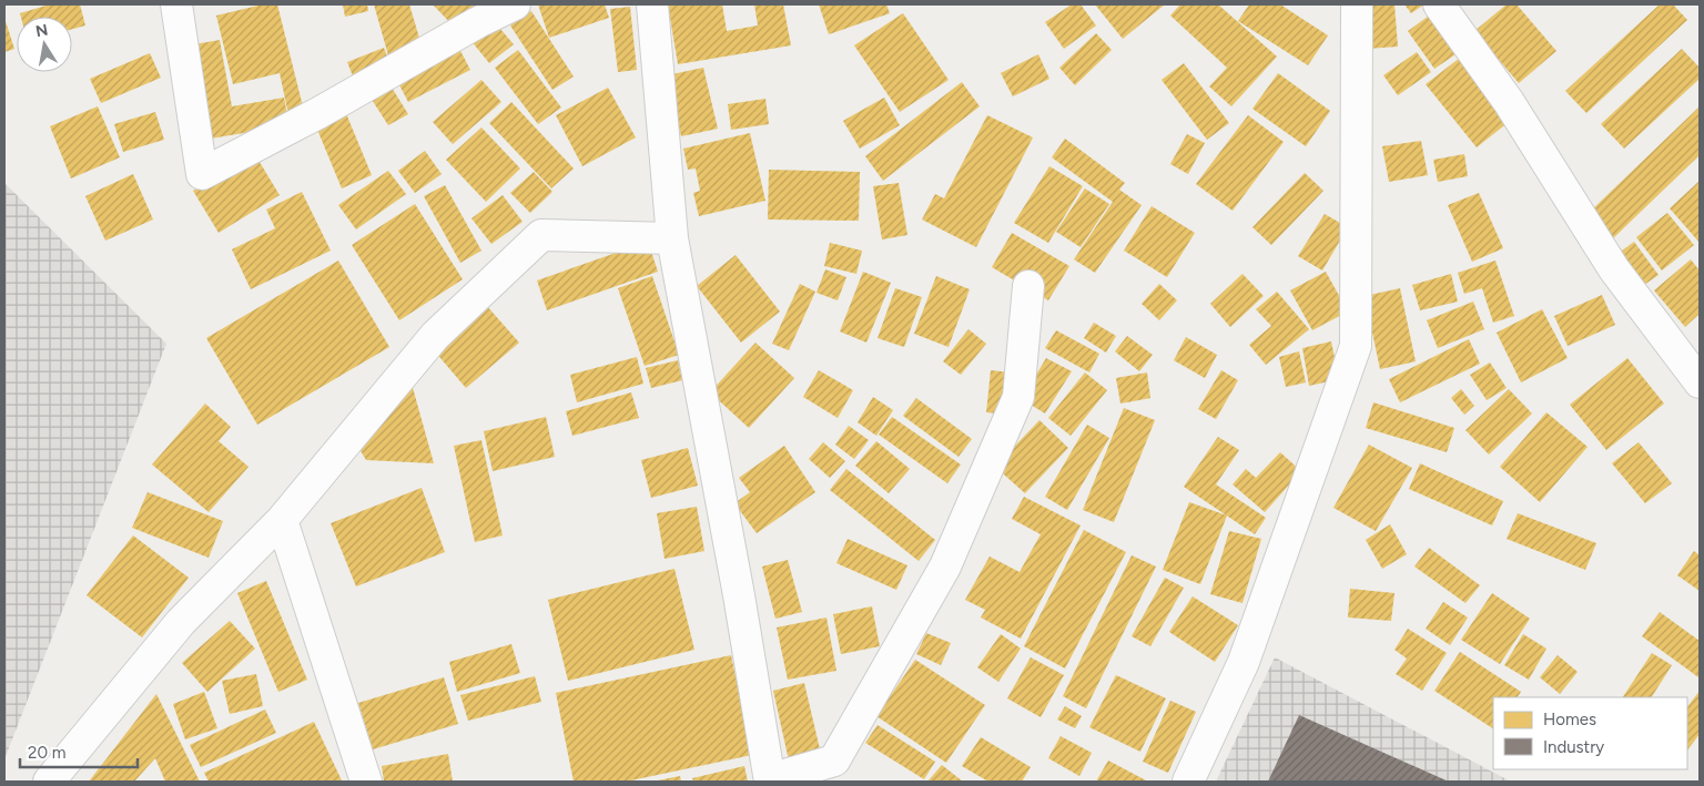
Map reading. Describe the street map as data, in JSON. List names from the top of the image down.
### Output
{
  "legend": ["Homes", "Industry"],
  "scale_bar": "20 m",
  "north": "top"
}
